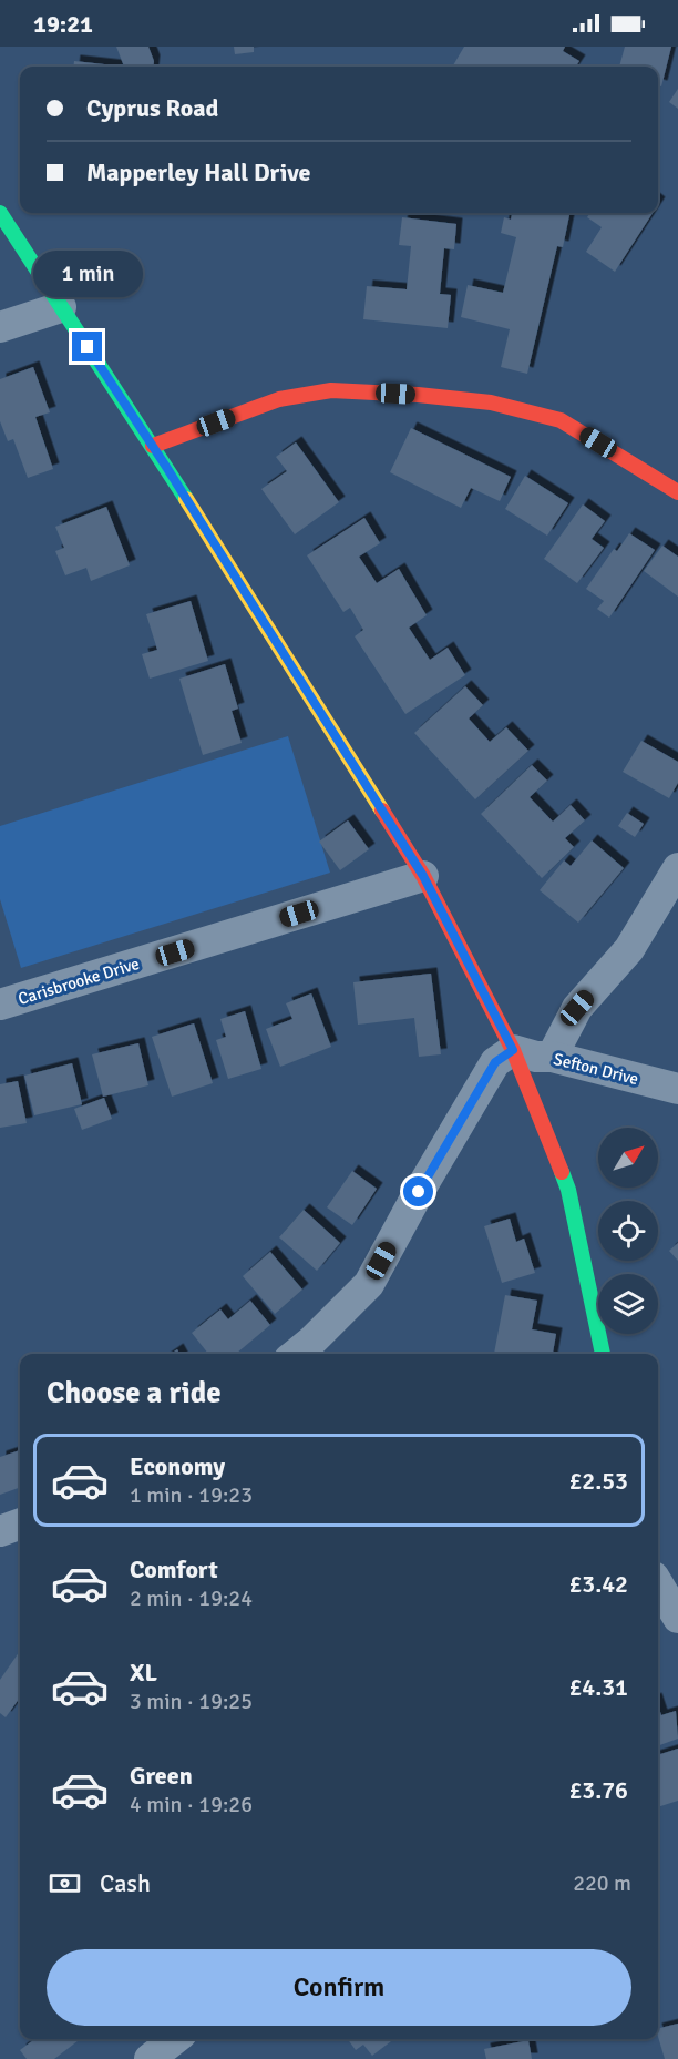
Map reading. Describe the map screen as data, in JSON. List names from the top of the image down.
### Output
{
  "streets": {
    "street": ["Carisbrooke Drive", "Sefton Drive"]
  },
  "north": "top right",
  "page": {
    "status": "19:21",
    "banner": ["Cyprus Road", "Mapperley Hall Drive"],
    "bubble": "1 min",
    "heading": "Choose a ride",
    "list": [
      {
        "name": "Economy",
        "note": "1 min · 19:23",
        "value": "£2.53"
      },
      {
        "name": "Comfort",
        "note": "2 min · 19:24",
        "value": "£3.42"
      },
      {
        "name": "XL",
        "note": "3 min · 19:25",
        "value": "£4.31"
      },
      {
        "name": "Green",
        "note": "4 min · 19:26",
        "value": "£3.76"
      }
    ],
    "pay": ["Cash", "220 m"],
    "buttons": "Confirm"
  }
}
